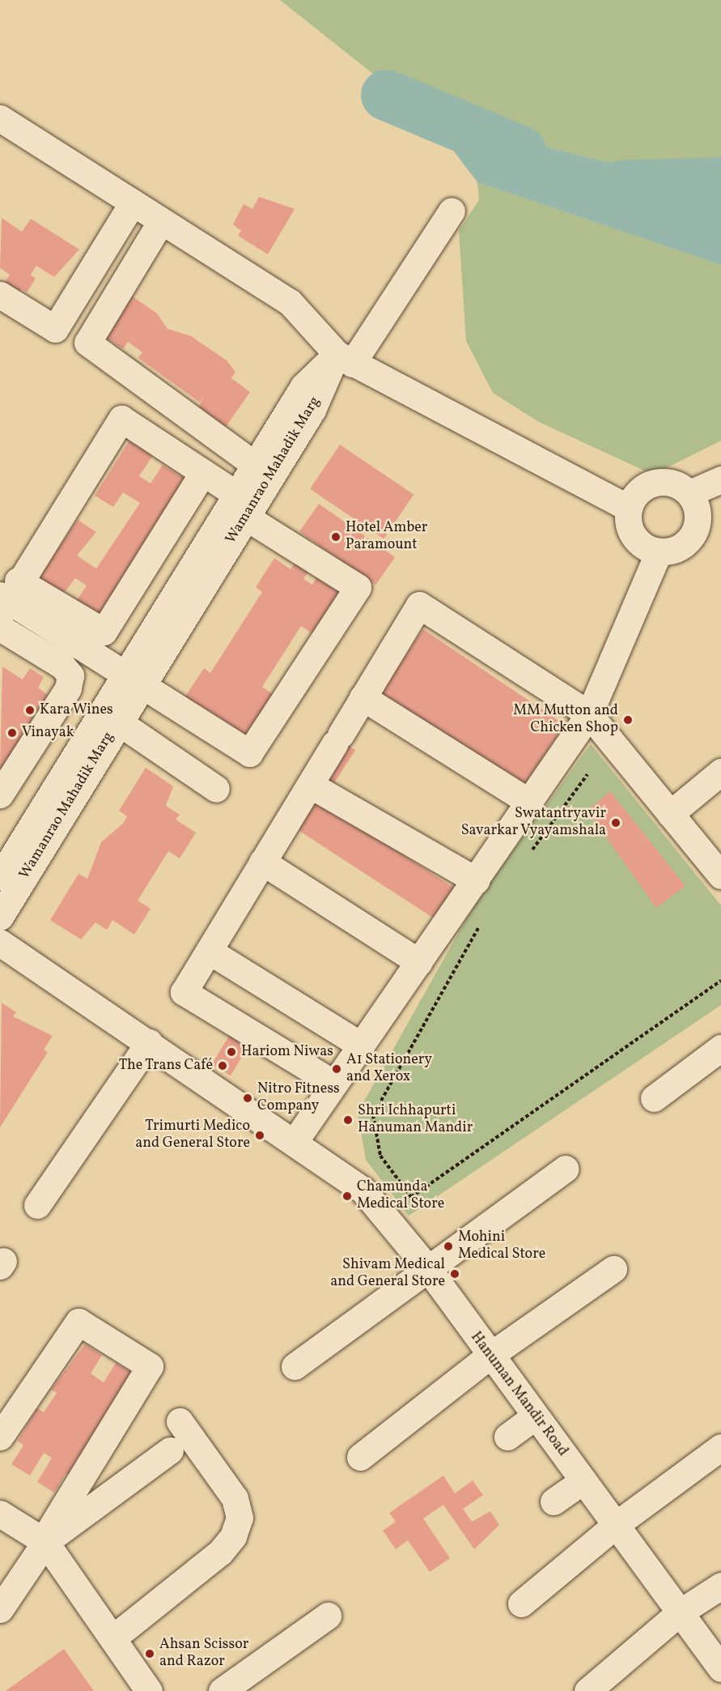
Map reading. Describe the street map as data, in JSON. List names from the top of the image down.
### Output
{
  "streets": {
    "street": ["Wamanrao Mahadik Marg", "Hanuman Mandir Road"]
  },
  "places": [
    "Hotel Amber Paramount",
    "Kara Wines",
    "MM Mutton and Chicken Shop",
    "Vinayak",
    "Swatantryavir Savarkar Vyayamshala",
    "Hariom Niwas",
    "The Trans Café",
    "A1 Stationery and Xerox",
    "Nitro Fitness Company",
    "Shri Ichhapurti Hanuman Mandir",
    "Trimurti Medico and General Store",
    "Chamunda Medical Store",
    "Mohini Medical Store",
    "Shivam Medical and General Store",
    "Ahsan Scissor and Razor"
  ]
}
